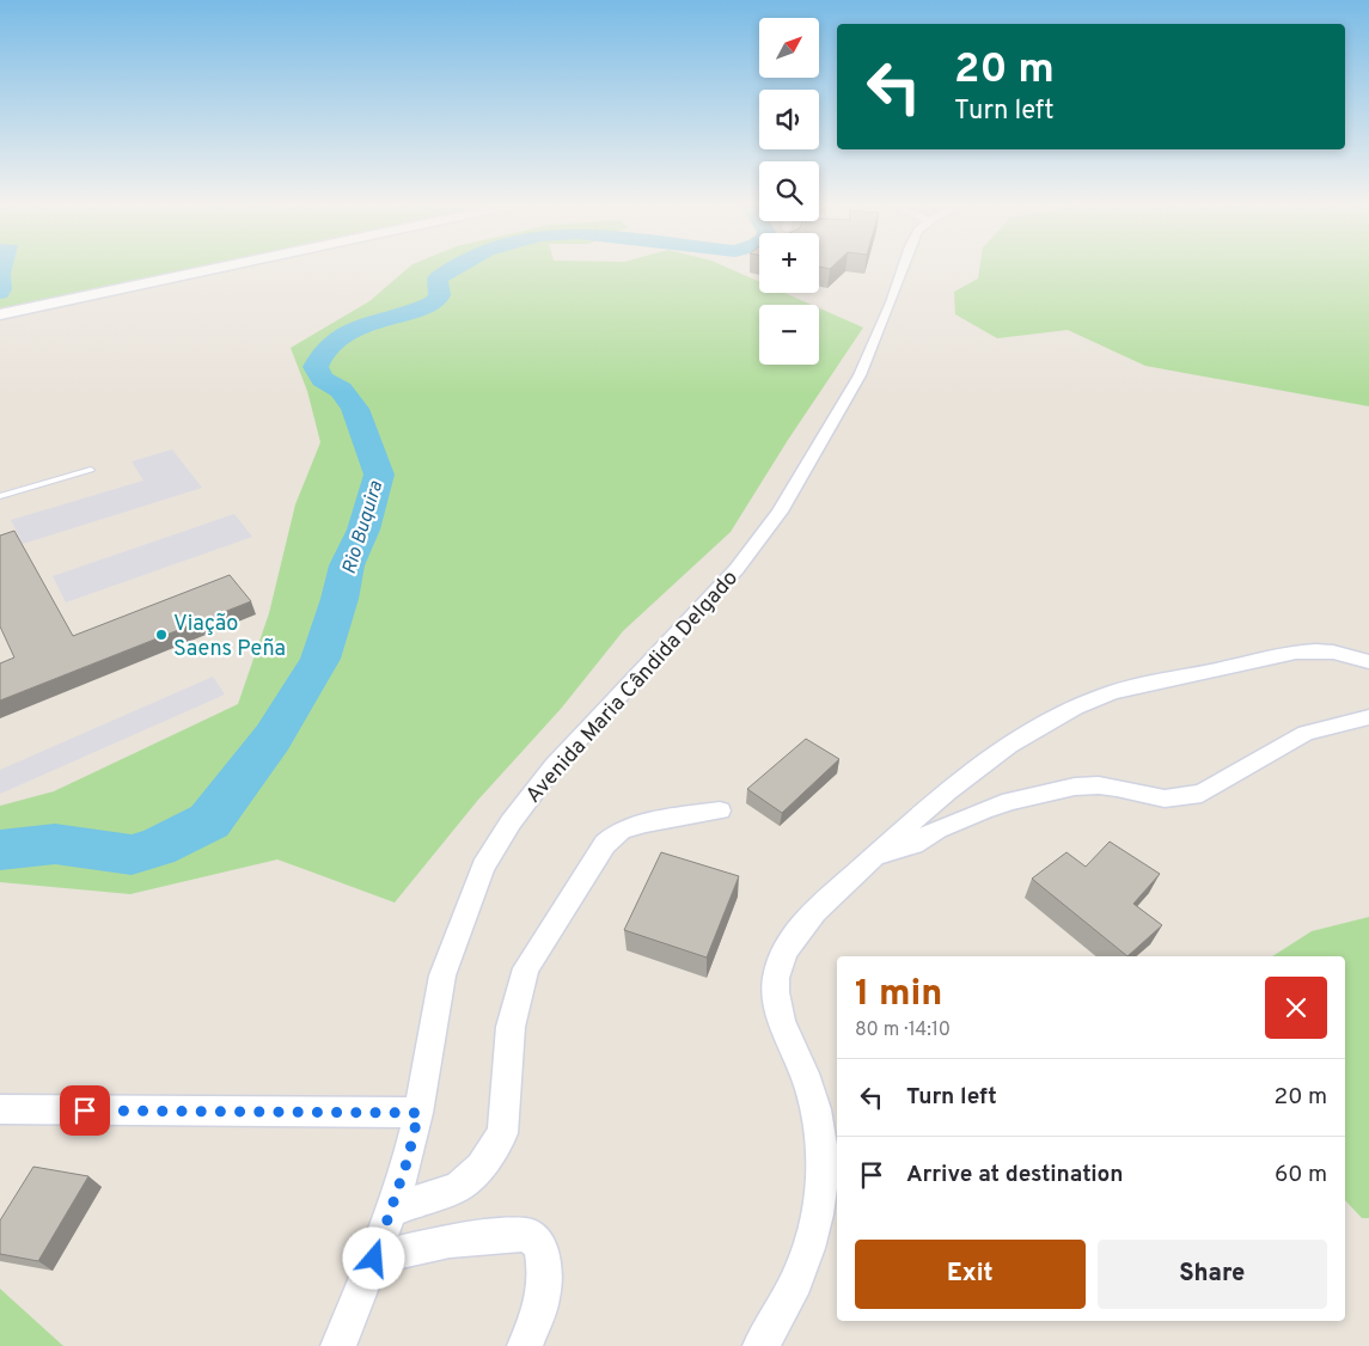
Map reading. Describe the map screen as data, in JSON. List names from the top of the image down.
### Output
{
  "streets": {
    "street": ["Avenida Maria Cândida Delgado"]
  },
  "water": ["Rio Buquira"],
  "places": ["Viação Saens Peña"],
  "north": "top right",
  "page": {
    "map_buttons": ["+", "−"],
    "turn": ["20 m", "Turn left"],
    "heading": ["1 min", "80 m · 14:10"],
    "list": [
      {
        "name": "Turn left",
        "value": "20 m"
      },
      {
        "name": "Arrive at destination",
        "value": "60 m"
      }
    ],
    "buttons": ["Exit", "Share"]
  }
}
